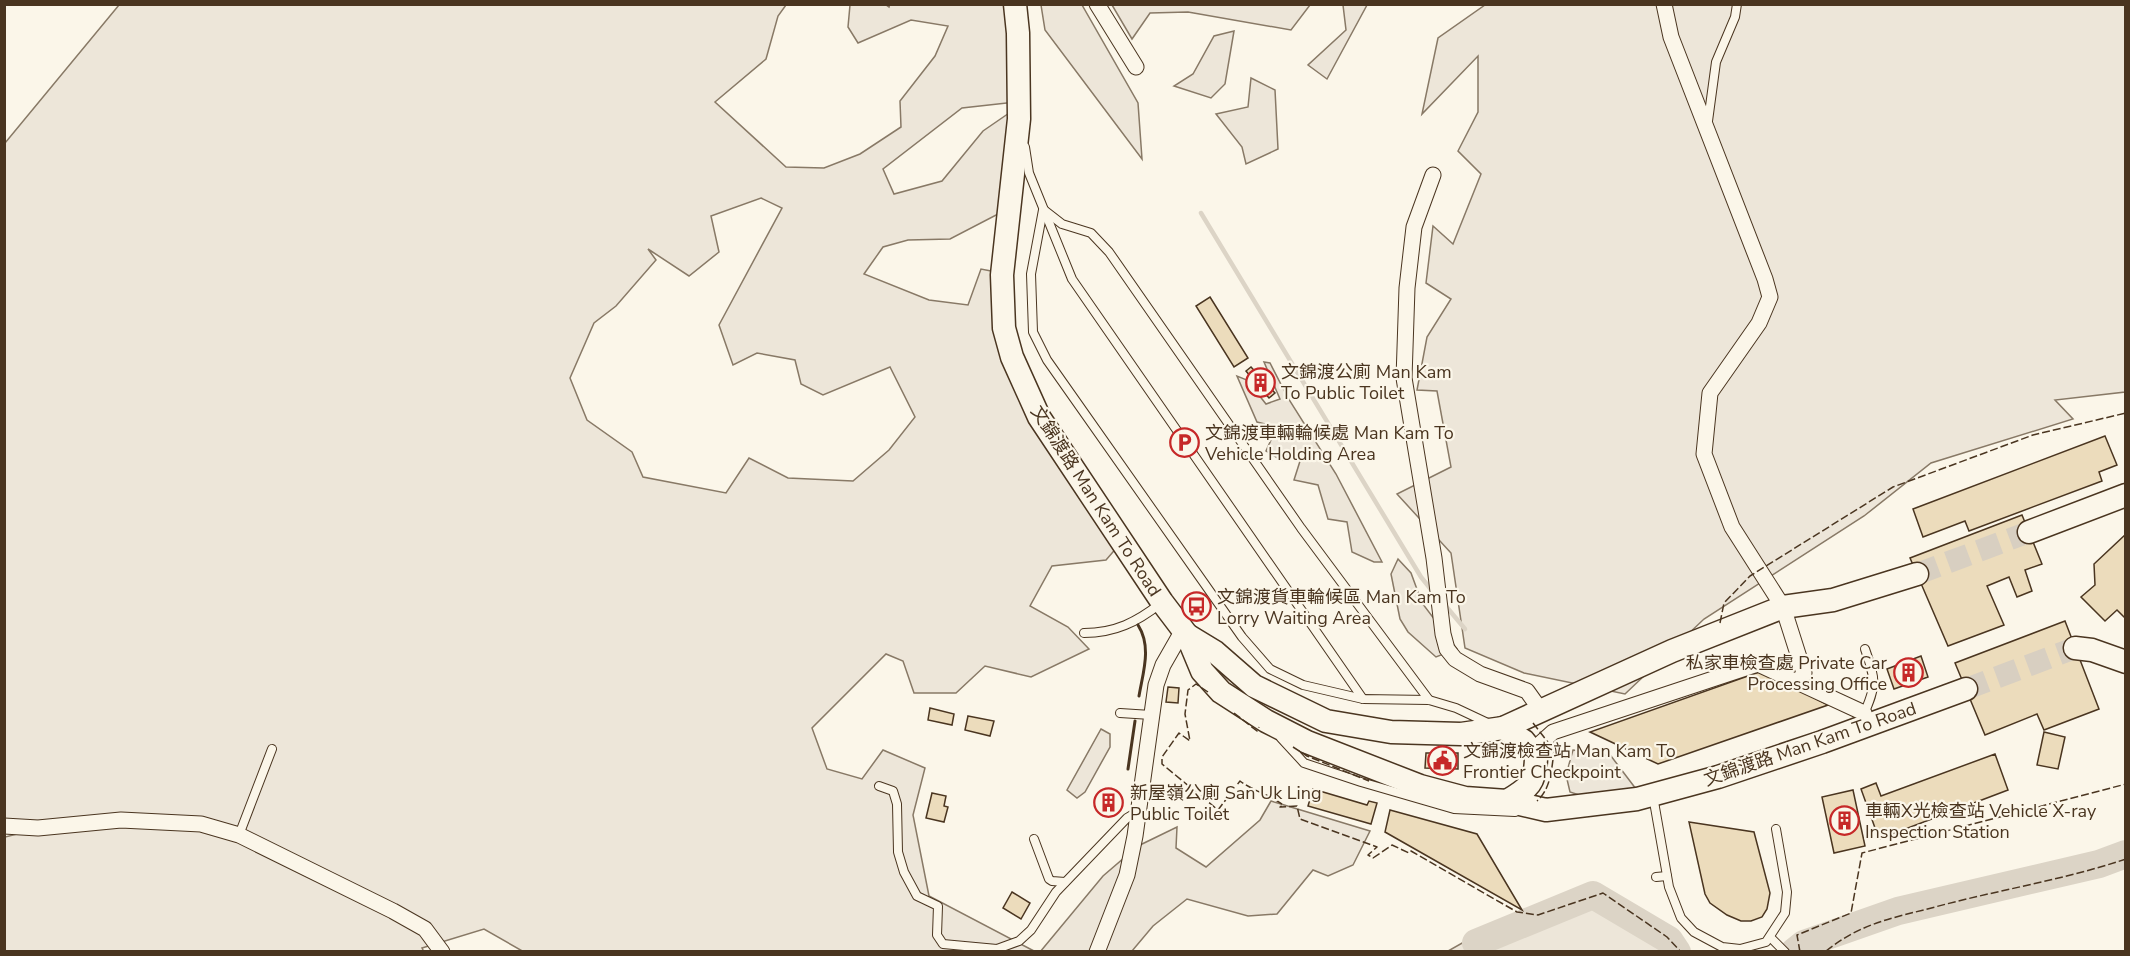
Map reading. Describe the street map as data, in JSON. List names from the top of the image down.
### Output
{
  "streets": {
    "main road": ["文錦渡路 Man Kam To Road"]
  },
  "places": {
    "building": [
      "文錦渡公廁 Man Kam To Public Toilet",
      "私家車檢查處 Private Car Processing Office",
      "新屋嶺公廁 San Uk Ling Public Toilet",
      "車輛X光檢查站 Vehicle X-ray Inspection Station"
    ],
    "parking": ["文錦渡車輛輪候處 Man Kam To Vehicle Holding Area"],
    "bus stop": ["文錦渡貨車輪候區 Man Kam To Lorry Waiting Area"],
    "public building": ["文錦渡檢查站 Man Kam To Frontier Checkpoint"]
  }
}
